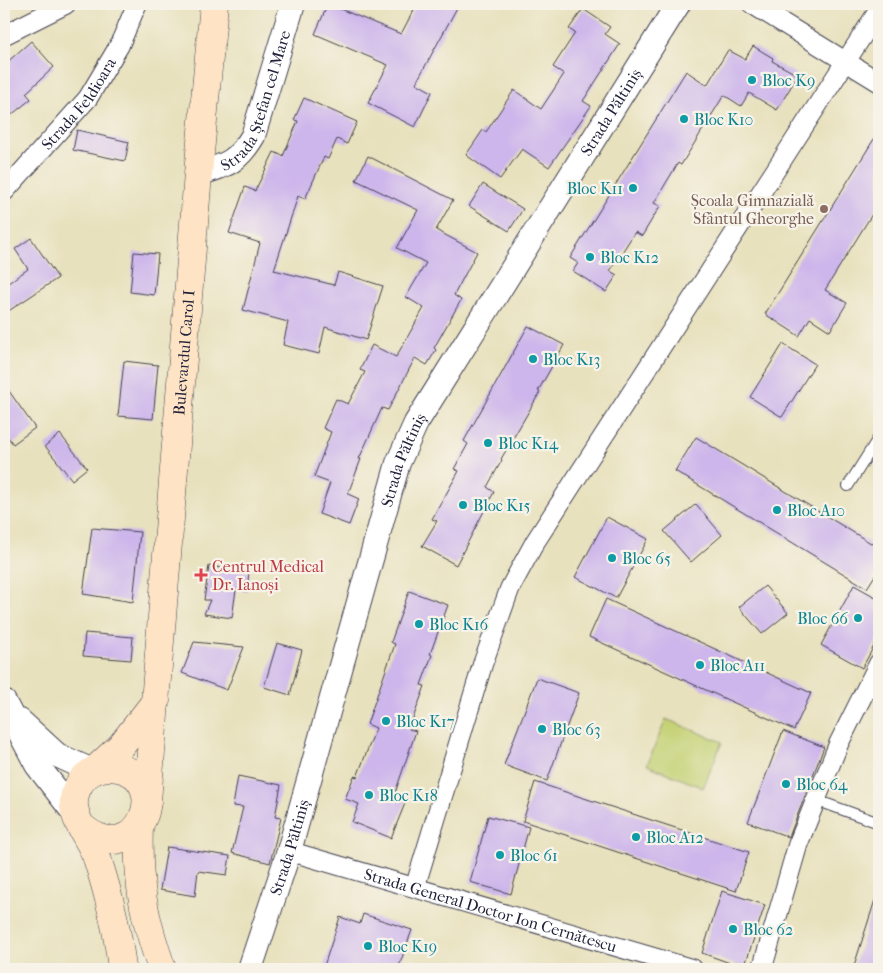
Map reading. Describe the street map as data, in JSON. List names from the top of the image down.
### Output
{
  "streets": {
    "main road": ["Bulevardul Carol I"],
    "street": [
      "Strada Ștefan cel Mare",
      "Strada Feldioara",
      "Strada Păltiniș",
      "Strada General Doctor Ion Cernătescu"
    ]
  },
  "crossings": [
    ["Strada Ștefan cel Mare", "Bulevardul Carol I"],
    ["Strada Păltiniș", "Strada General Doctor Ion Cernătescu"]
  ],
  "places": {
    "other": [
      "Bloc K9",
      "Bloc K10",
      "Bloc K11",
      "Școala Gimnazială Sfântul Gheorghe",
      "Bloc K12",
      "Bloc K13",
      "Bloc K14",
      "Bloc K15",
      "Bloc A10",
      "Bloc 65",
      "Bloc 66",
      "Bloc K16",
      "Bloc A11",
      "Bloc K17",
      "Bloc 63",
      "Bloc 64",
      "Bloc K18",
      "Bloc A12",
      "Bloc 61",
      "Bloc 62",
      "Bloc K19"
    ],
    "health": ["Centrul Medical Dr. Ianoși"]
  }
}
